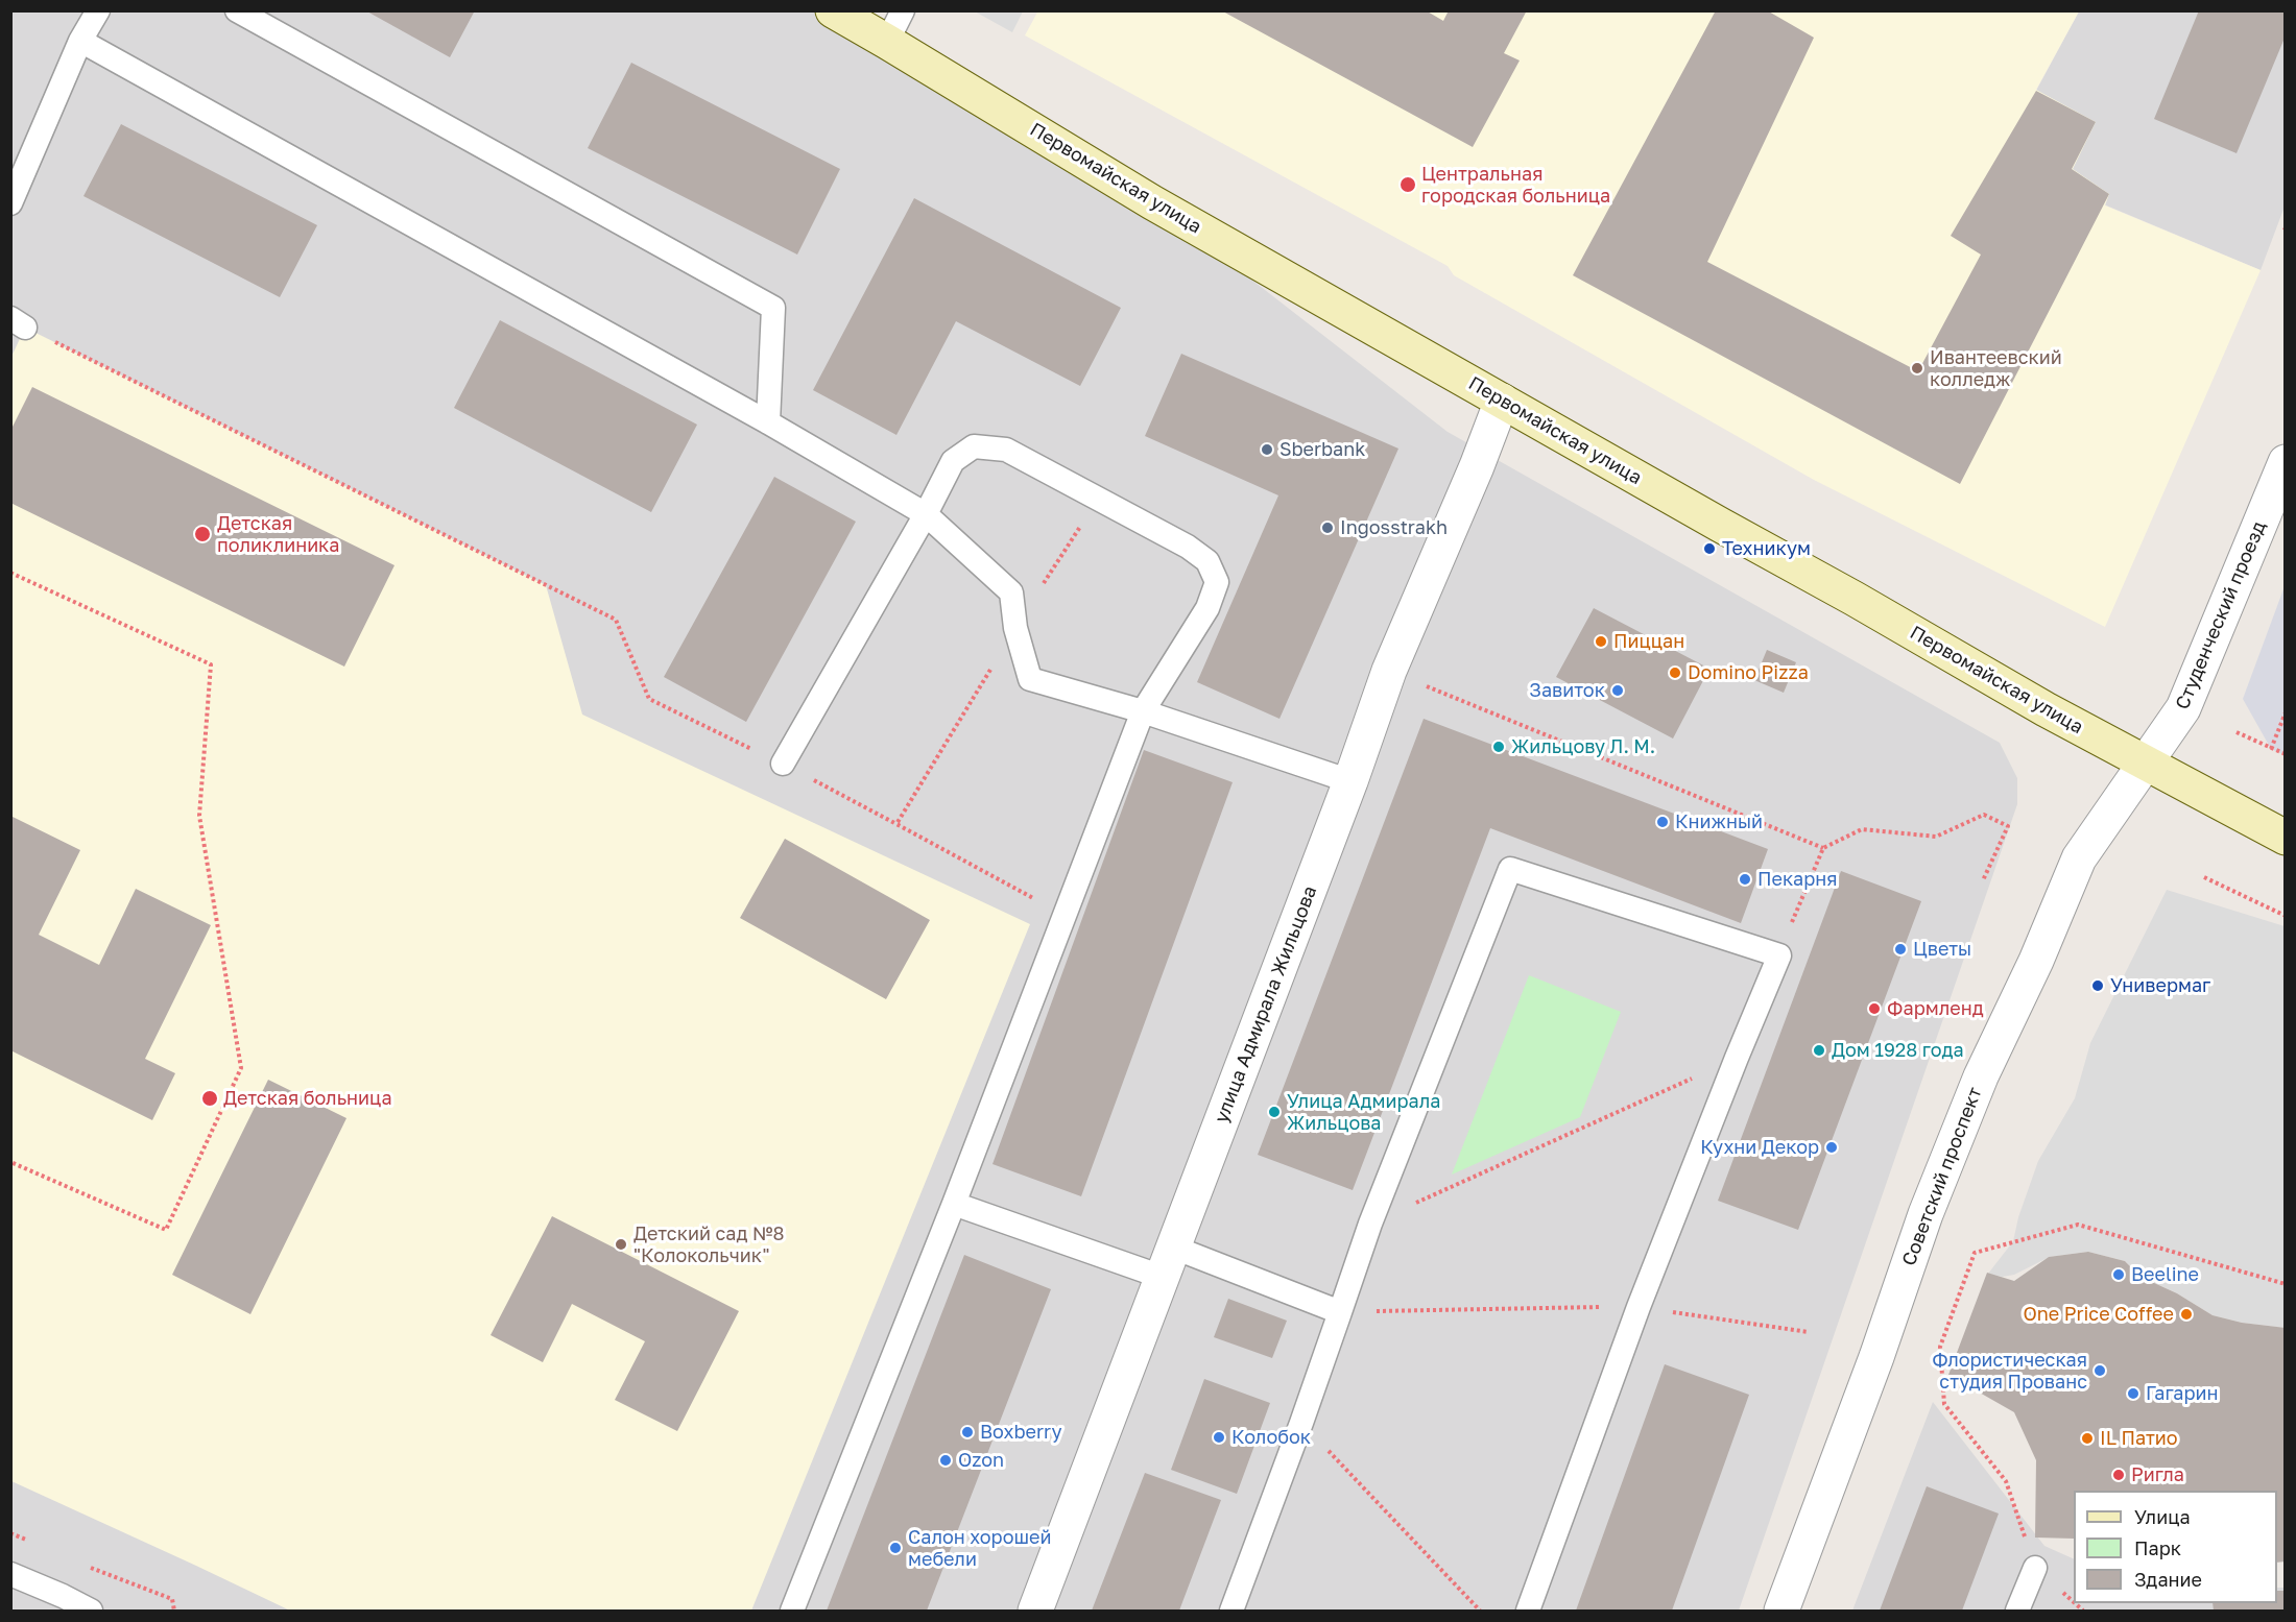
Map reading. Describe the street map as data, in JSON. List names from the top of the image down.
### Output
{
  "streets": {
    "main road": ["Первомайская улица"],
    "street": ["Студенческий проезд", "улица Адмирала Жильцова", "Советский проспект"]
  },
  "crossings": [
    ["Первомайская улица", "Студенческий проезд"],
    ["Первомайская улица", "улица Адмирала Жильцова"],
    ["Первомайская улица", "Советский проспект"],
    ["Студенческий проезд", "Советский проспект"]
  ],
  "places": [
    "Центральная городская больница",
    "Ивантеевский колледж",
    "Sberbank",
    "Ingosstrakh",
    "Детская поликлиника",
    "Техникум",
    "Пиццан",
    "Domino Pizza",
    "Завиток",
    "Жильцову Л. М.",
    "Книжный",
    "Пекарня",
    "Цветы",
    "Универмаг",
    "Фармленд",
    "Дом 1928 года",
    "Детская больница",
    "Улица Адмирала Жильцова",
    "Кухни Декор",
    "Детский сад №8 \"Колокольчик\"",
    "Beeline",
    "One Price Coffee",
    "Флористическая студия Прованс",
    "Гагарин",
    "Boxberry",
    "Колобок",
    "IL Патио",
    "Ozon",
    "Ригла",
    "Салон хорошей мебели"
  ],
  "legend": ["Улица", "Парк", "Здание"]
}
